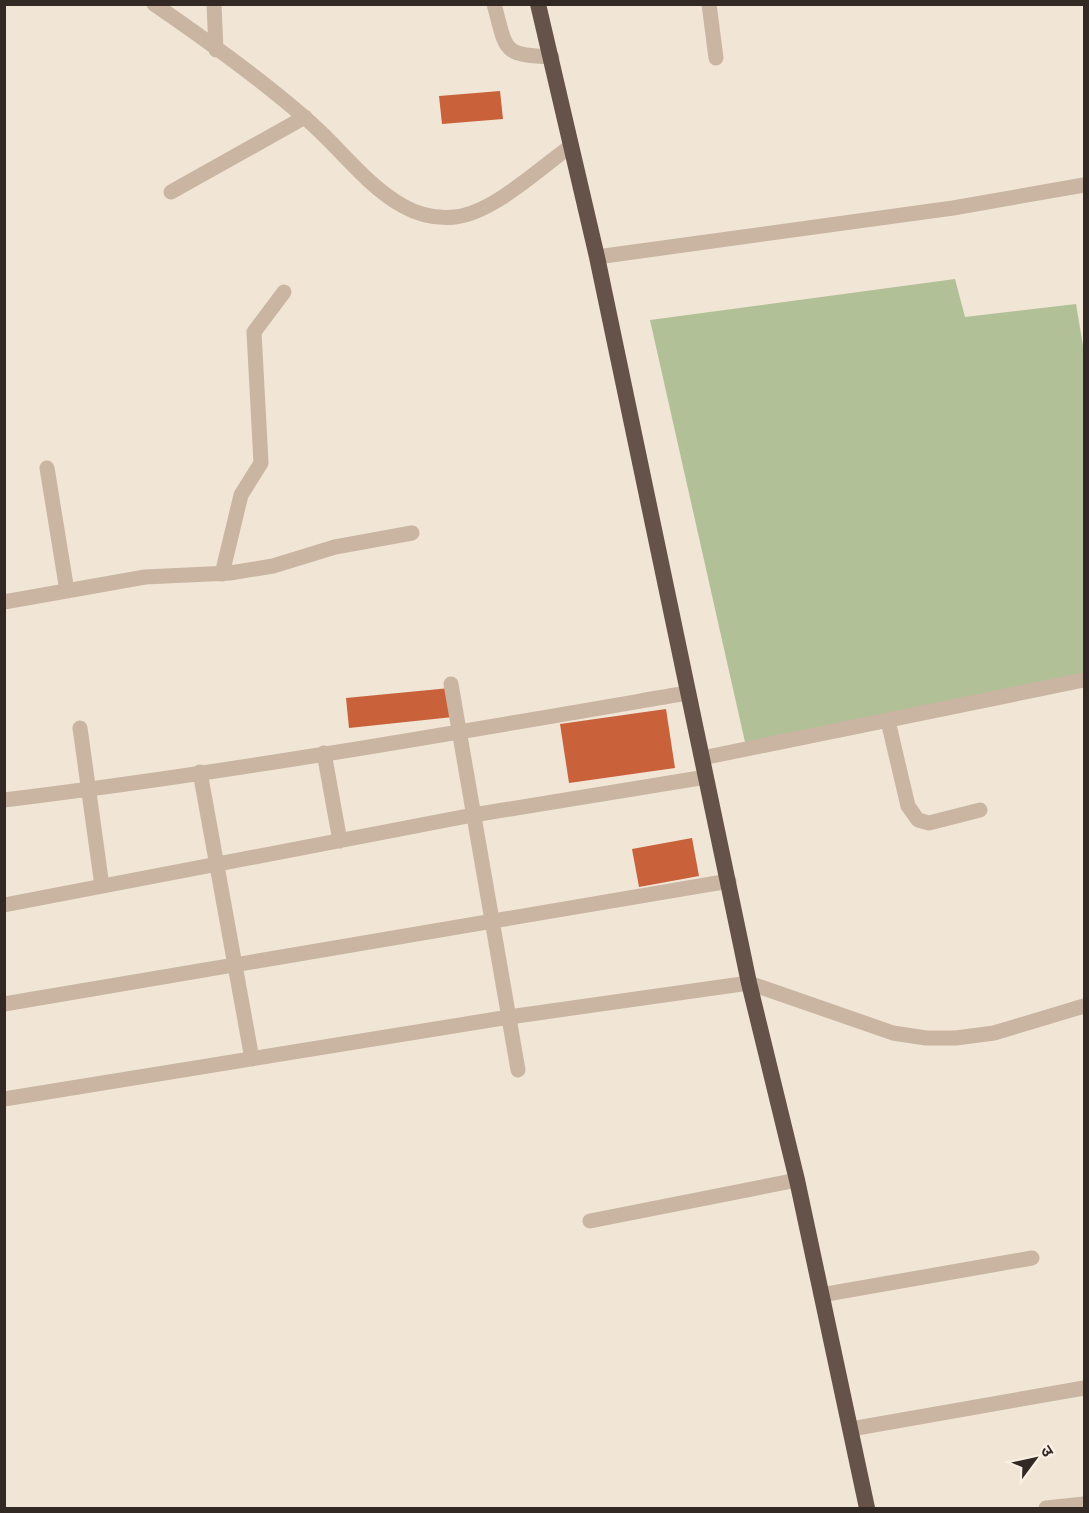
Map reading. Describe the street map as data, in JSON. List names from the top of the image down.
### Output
{
  "north": "top right"
}
